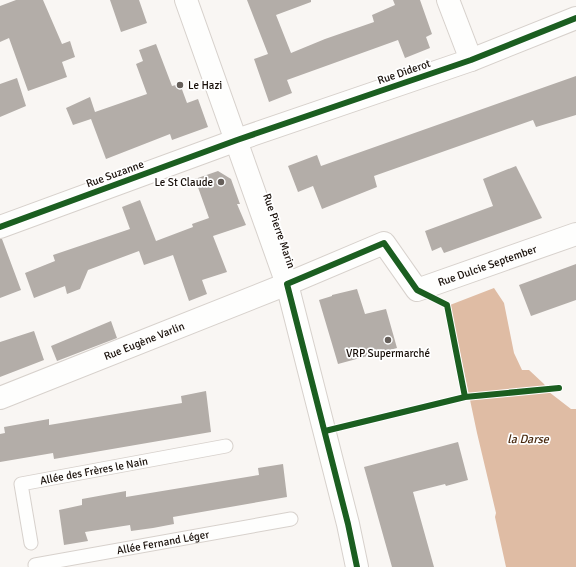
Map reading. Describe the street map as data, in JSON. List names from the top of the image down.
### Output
{
  "streets": {
    "street": [
      "Rue Diderot",
      "Rue Suzanne",
      "Rue Pierre Marin",
      "Rue Dulcie September",
      "Rue Eugène Varlin"
    ],
    "lane": ["Allée des Frères le Nain", "Allée Fernand Léger"]
  },
  "crossings": [
    ["Rue Diderot", "Rue Suzanne"],
    ["Rue Diderot", "Rue Pierre Marin"],
    ["Rue Suzanne", "Rue Pierre Marin"],
    ["Rue Pierre Marin", "Rue Dulcie September"],
    ["Rue Pierre Marin", "Rue Eugène Varlin"],
    ["Rue Dulcie September", "Rue Eugène Varlin"]
  ],
  "water": ["la Darse"],
  "places": ["Le Hazi", "Le St Claude", "VRP Supermarché"]
}
